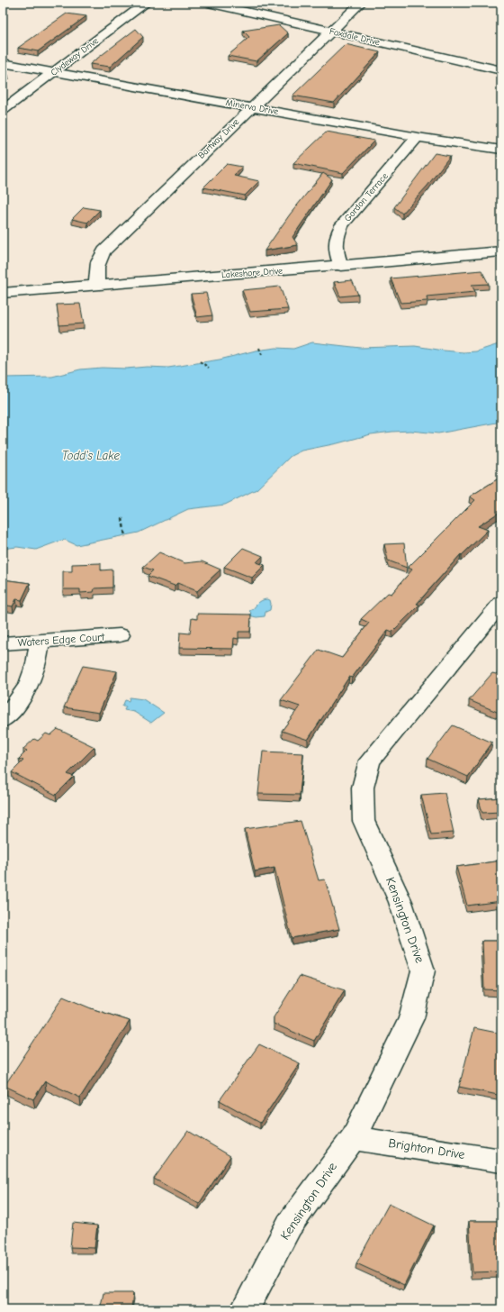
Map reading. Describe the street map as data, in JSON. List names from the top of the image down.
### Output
{
  "streets": {
    "street": [
      "Foxdale Drive",
      "Clydeway Drive",
      "Minerva Drive",
      "Bartway Drive",
      "Gordon Terrace",
      "Lakeshore Drive",
      "Waters Edge Court",
      "Kensington Drive",
      "Brighton Drive"
    ]
  },
  "crossings": [
    ["Foxdale Drive", "Bartway Drive"],
    ["Clydeway Drive", "Minerva Drive"],
    ["Minerva Drive", "Bartway Drive"],
    ["Minerva Drive", "Gordon Terrace"],
    ["Bartway Drive", "Lakeshore Drive"],
    ["Gordon Terrace", "Lakeshore Drive"],
    ["Kensington Drive", "Brighton Drive"]
  ],
  "water": ["Todd's Lake"]
}
